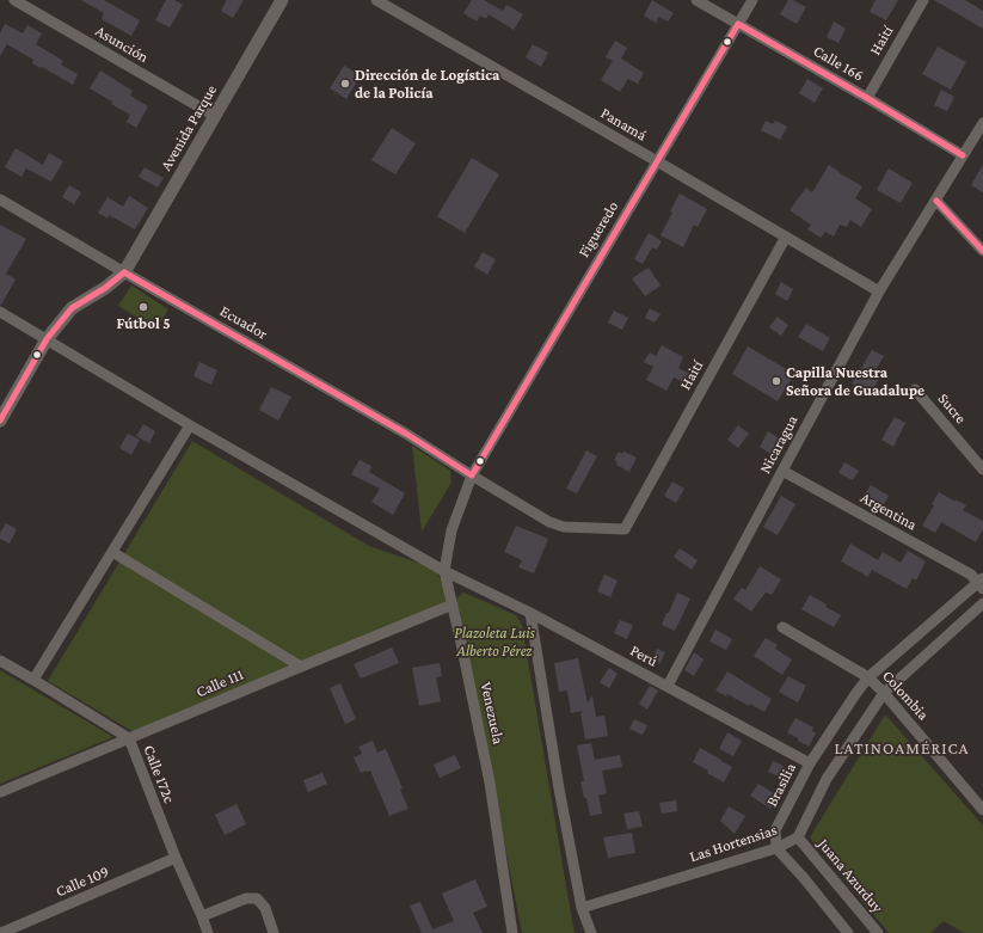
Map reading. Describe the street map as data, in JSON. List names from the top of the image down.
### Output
{
  "streets": {
    "street": [
      "Haití",
      "Asunción",
      "Calle 166",
      "Panamá",
      "Avenida Parque",
      "Figueredo",
      "Ecuador",
      "Sucre",
      "Nicaragua",
      "Argentina",
      "Perú",
      "Calle 111",
      "Colombia",
      "Venezuela",
      "Calle 172c",
      "Brasilia",
      "Las Hortensias",
      "Juana Azurduy",
      "Calle 109"
    ]
  },
  "crossings": [
    ["Haití", "Calle 166"],
    ["Haití", "Panamá"],
    ["Haití", "Ecuador"],
    ["Asunción", "Avenida Parque"],
    ["Calle 166", "Figueredo"],
    ["Calle 166", "Nicaragua"],
    ["Panamá", "Figueredo"],
    ["Panamá", "Nicaragua"],
    ["Avenida Parque", "Ecuador"],
    ["Figueredo", "Ecuador"],
    ["Figueredo", "Venezuela"],
    ["Ecuador", "Venezuela"],
    ["Nicaragua", "Argentina"],
    ["Nicaragua", "Perú"],
    ["Perú", "Venezuela"],
    ["Perú", "Brasilia"],
    ["Calle 111", "Venezuela"],
    ["Calle 111", "Calle 172c"],
    ["Colombia", "Las Hortensias"],
    ["Calle 172c", "Calle 109"],
    ["Brasilia", "Las Hortensias"],
    ["Las Hortensias", "Juana Azurduy"]
  ],
  "districts": ["LATINOAMÉRICA"],
  "parks": ["Plazoleta Luis Alberto Pérez"],
  "places": ["Dirección de Logística de la Policía", "Fútbol 5", "Capilla Nuestra Señora de Guadalupe"]
}
